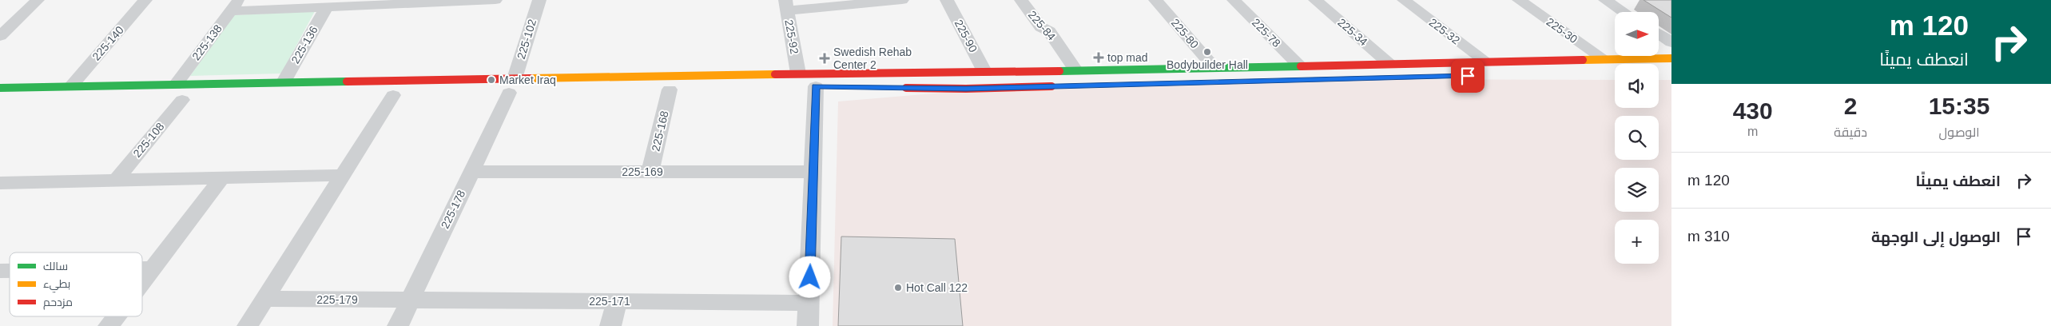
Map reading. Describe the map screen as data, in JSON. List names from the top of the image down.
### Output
{
  "streets": {
    "street": [
      "225-84",
      "225-30",
      "225-32",
      "225-34",
      "225-78",
      "225-80",
      "225-90",
      "225-92",
      "225-102",
      "225-138",
      "225-140",
      "225-136",
      "225-168",
      "225-108",
      "225-169",
      "225-178",
      "225-179",
      "225-171"
    ]
  },
  "crossings": [
    ["225-102", "225-178"],
    ["225-138", "225-108"],
    ["225-168", "225-169"],
    ["225-169", "225-178"],
    ["225-178", "225-179"],
    ["225-178", "225-171"],
    ["225-179", "225-171"]
  ],
  "places": {
    "other": ["Bodybuilder Hall", "Market Iraq", "Hot Call 122"],
    "health": ["top mad", "Swedish Rehab Center 2"]
  },
  "legend": ["سالك", "بطيء", "مزدحم"],
  "north": "right",
  "page": {
    "turn": ["120 m", "انعطف يمينًا"],
    "map_buttons": "+",
    "eta": [
      "15:35",
      "الوصول",
      "2",
      "دقيقة",
      "430",
      "m"
    ],
    "list": [
      {
        "name": "انعطف يمينًا",
        "value": "120 m"
      },
      {
        "name": "الوصول إلى الوجهة",
        "value": "310 m"
      }
    ]
  }
}
